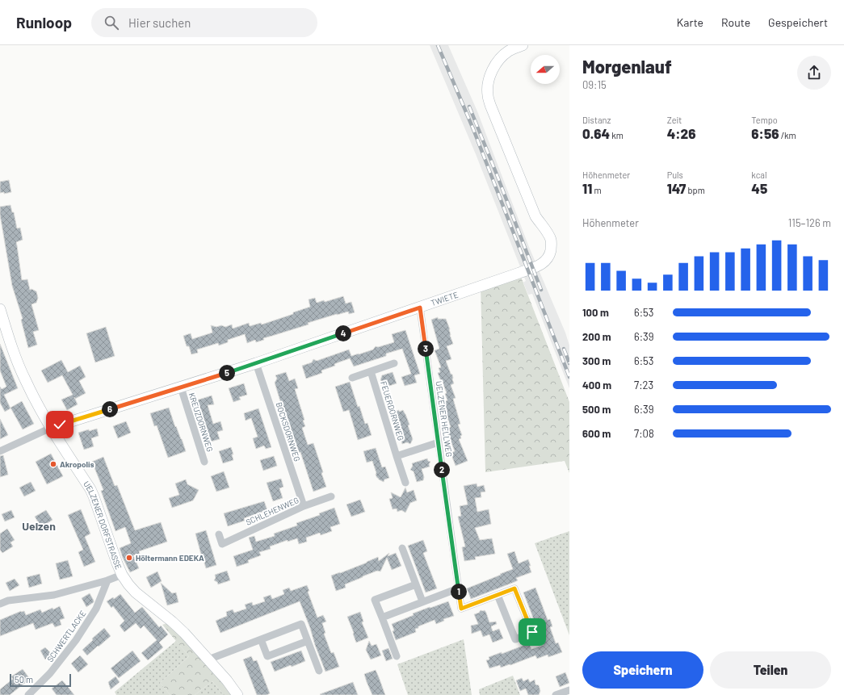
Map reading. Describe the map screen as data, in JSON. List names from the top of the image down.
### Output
{
  "streets": {
    "street": [
      "TWIETE",
      "FEUERDORNWEG",
      "UELZENER HELLWEG",
      "KREUZDORNWEG",
      "BOCKSDORNWEG",
      "SCHLEHENWEG",
      "UELZENER DORFSTRASSE",
      "SCHWERTLACKE"
    ]
  },
  "crossings": [
    ["TWIETE", "UELZENER HELLWEG"],
    ["TWIETE", "KREUZDORNWEG"],
    ["TWIETE", "BOCKSDORNWEG"],
    ["TWIETE", "UELZENER DORFSTRASSE"],
    ["BOCKSDORNWEG", "SCHLEHENWEG"]
  ],
  "districts": ["Uelzen"],
  "places": ["Akropolis", "Höltermann EDEKA"],
  "scale_bar": "50 m",
  "north": "left",
  "page": {
    "header": "Runloop",
    "search": "Hier suchen",
    "nav": ["Karte", "Route", "Gespeichert"],
    "heading": ["Morgenlauf", "09:15"],
    "stats": [
      ["Distanz", "0.64 km"],
      ["Zeit", "4:26"],
      ["Tempo", "6:56 /km"],
      ["Höhenmeter", "11 m"],
      ["Puls", "147 bpm"],
      ["kcal", "45"]
    ],
    "chart": ["Höhenmeter", "115–126 m"],
    "list": [
      {
        "name": "100 m",
        "note": "6:53"
      },
      {
        "name": "200 m",
        "note": "6:39"
      },
      {
        "name": "300 m",
        "note": "6:53"
      },
      {
        "name": "400 m",
        "note": "7:23"
      },
      {
        "name": "500 m",
        "note": "6:39"
      },
      {
        "name": "600 m",
        "note": "7:08"
      }
    ],
    "pins": [
      "4",
      "3",
      "5",
      "6",
      "2",
      "1"
    ],
    "buttons": ["Speichern", "Teilen"],
    "scale": "50 m"
  }
}
